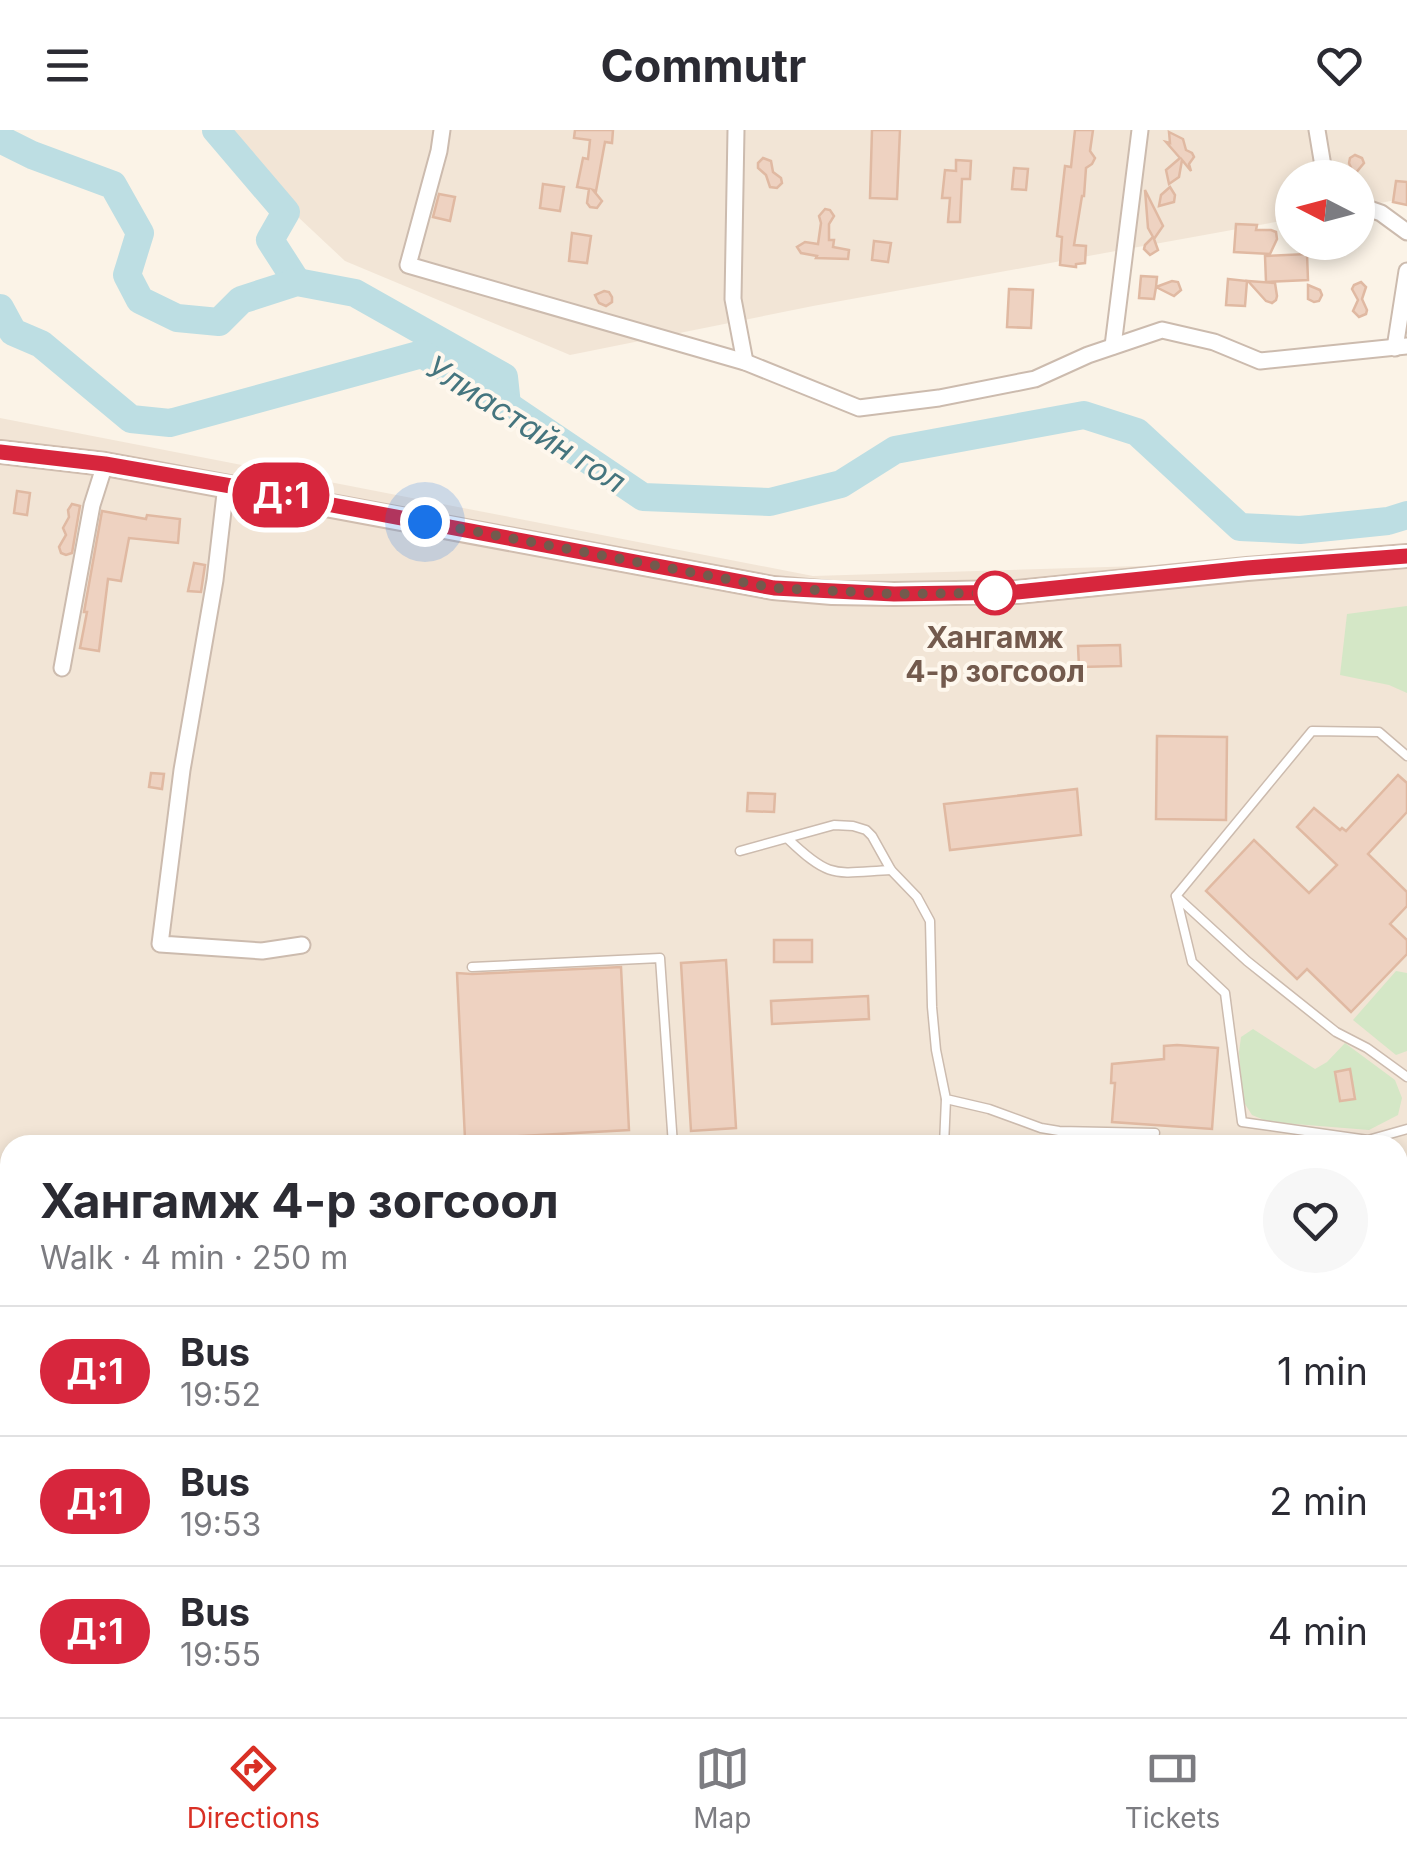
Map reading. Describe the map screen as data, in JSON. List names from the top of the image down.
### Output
{
  "water": ["Улиастайн гол"],
  "places": ["Хангамж 4-р зогсоол"],
  "lines": ["bus line Д:1"],
  "north": "left",
  "page": {
    "header": "Commutr",
    "on_map": "Д:1",
    "heading": ["Хангамж 4-р зогсоол", "Walk · 4 min · 250 m"],
    "list": [
      {
        "mark": "Д:1",
        "name": "Bus",
        "note": "19:52",
        "value": "1 min"
      },
      {
        "mark": "Д:1",
        "name": "Bus",
        "note": "19:53",
        "value": "2 min"
      },
      {
        "mark": "Д:1",
        "name": "Bus",
        "note": "19:55",
        "value": "4 min"
      }
    ],
    "tabs": ["Directions", "Map", "Tickets"]
  }
}
